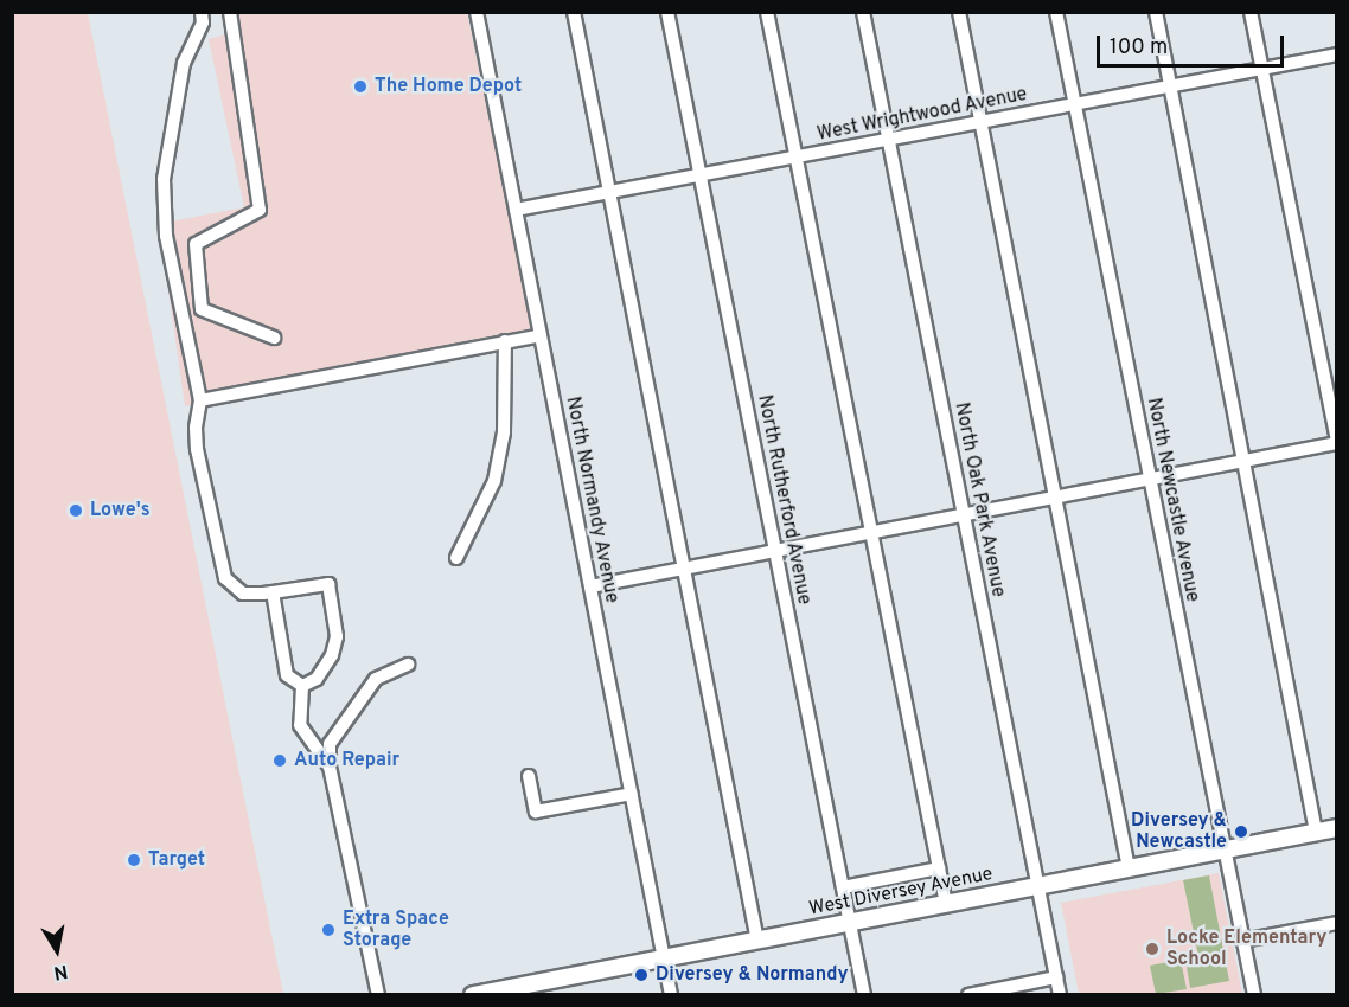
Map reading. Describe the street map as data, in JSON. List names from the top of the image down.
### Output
{
  "streets": {
    "main road": ["West Diversey Avenue"],
    "street": [
      "West Wrightwood Avenue",
      "North Normandy Avenue",
      "North Rutherford Avenue",
      "North Oak Park Avenue",
      "North Newcastle Avenue"
    ]
  },
  "crossings": [
    ["West Wrightwood Avenue", "North Normandy Avenue"],
    ["West Wrightwood Avenue", "North Rutherford Avenue"],
    ["West Wrightwood Avenue", "North Oak Park Avenue"],
    ["West Wrightwood Avenue", "North Newcastle Avenue"],
    ["North Normandy Avenue", "West Diversey Avenue"],
    ["North Rutherford Avenue", "West Diversey Avenue"],
    ["North Oak Park Avenue", "West Diversey Avenue"],
    ["North Newcastle Avenue", "West Diversey Avenue"]
  ],
  "places": [
    "The Home Depot",
    "Lowe's",
    "Auto Repair",
    "Diversey & Newcastle",
    "Target",
    "Extra Space Storage",
    "Locke Elementary School",
    "Diversey & Normandy"
  ],
  "scale_bar": "100 m",
  "north": "bottom"
}
